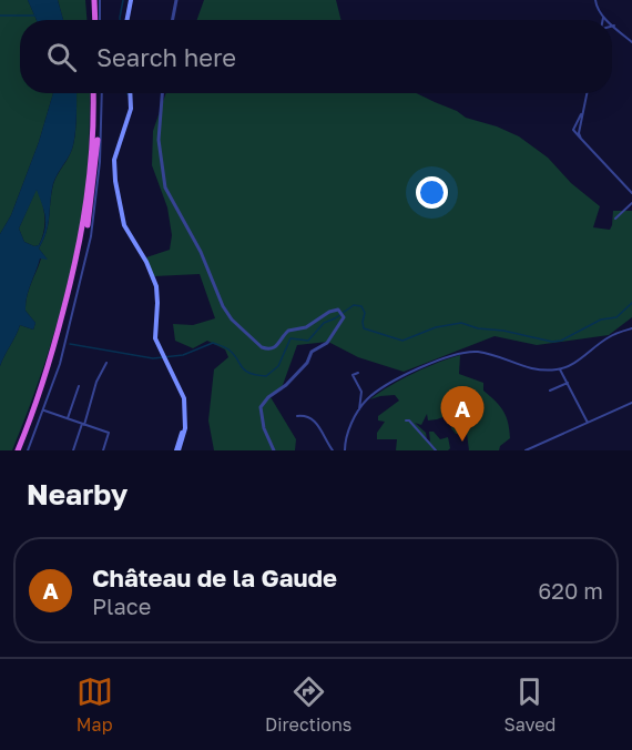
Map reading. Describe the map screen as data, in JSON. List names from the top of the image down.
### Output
{
  "page": {
    "search": "Search here",
    "pins": "A",
    "heading": "Nearby",
    "list": [
      {
        "mark": "A",
        "name": "Château de la Gaude",
        "note": "Place",
        "value": "620 m"
      }
    ],
    "nav": ["Map", "Directions", "Saved"]
  }
}
